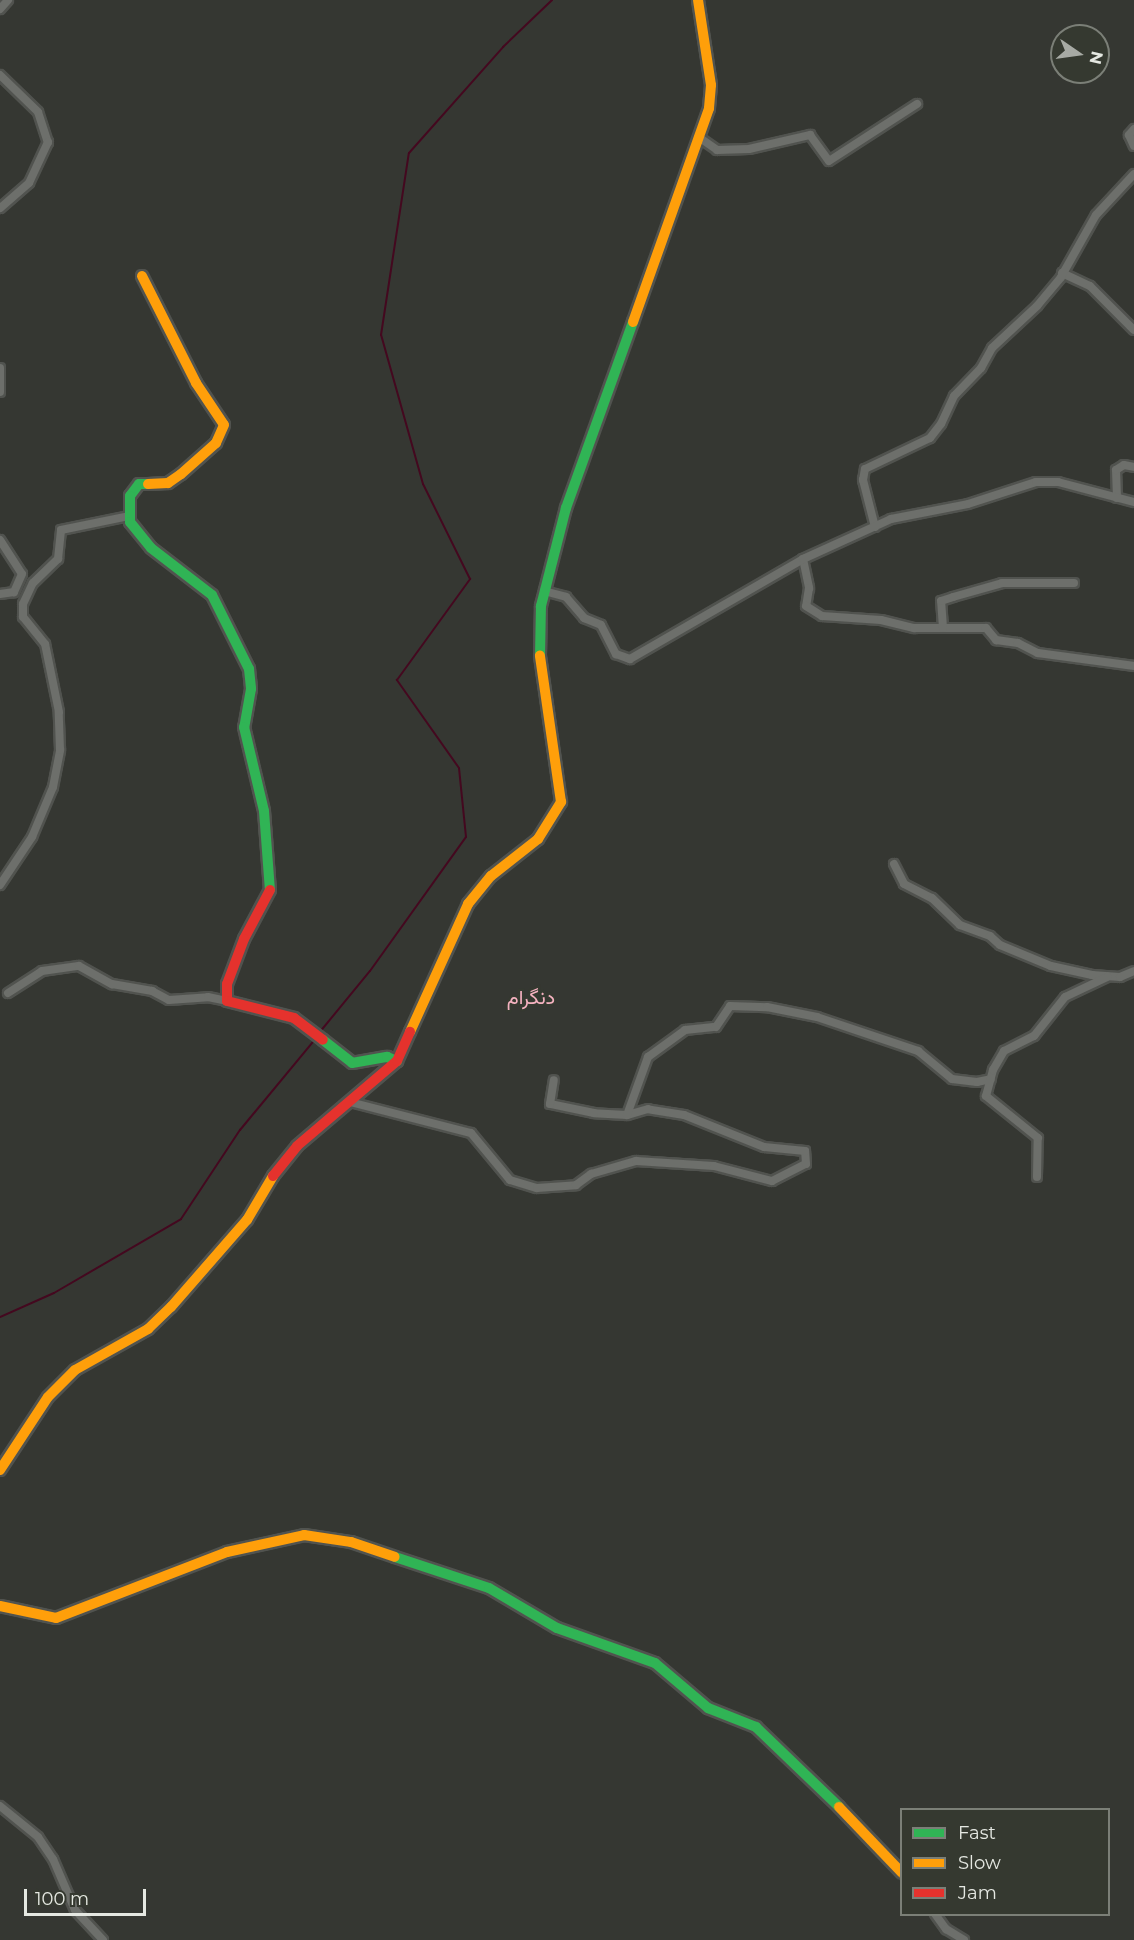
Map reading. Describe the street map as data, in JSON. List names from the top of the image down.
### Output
{
  "districts": ["دنگرام"],
  "legend": ["Fast", "Slow", "Jam"],
  "scale_bar": "100 m",
  "north": "right"
}
